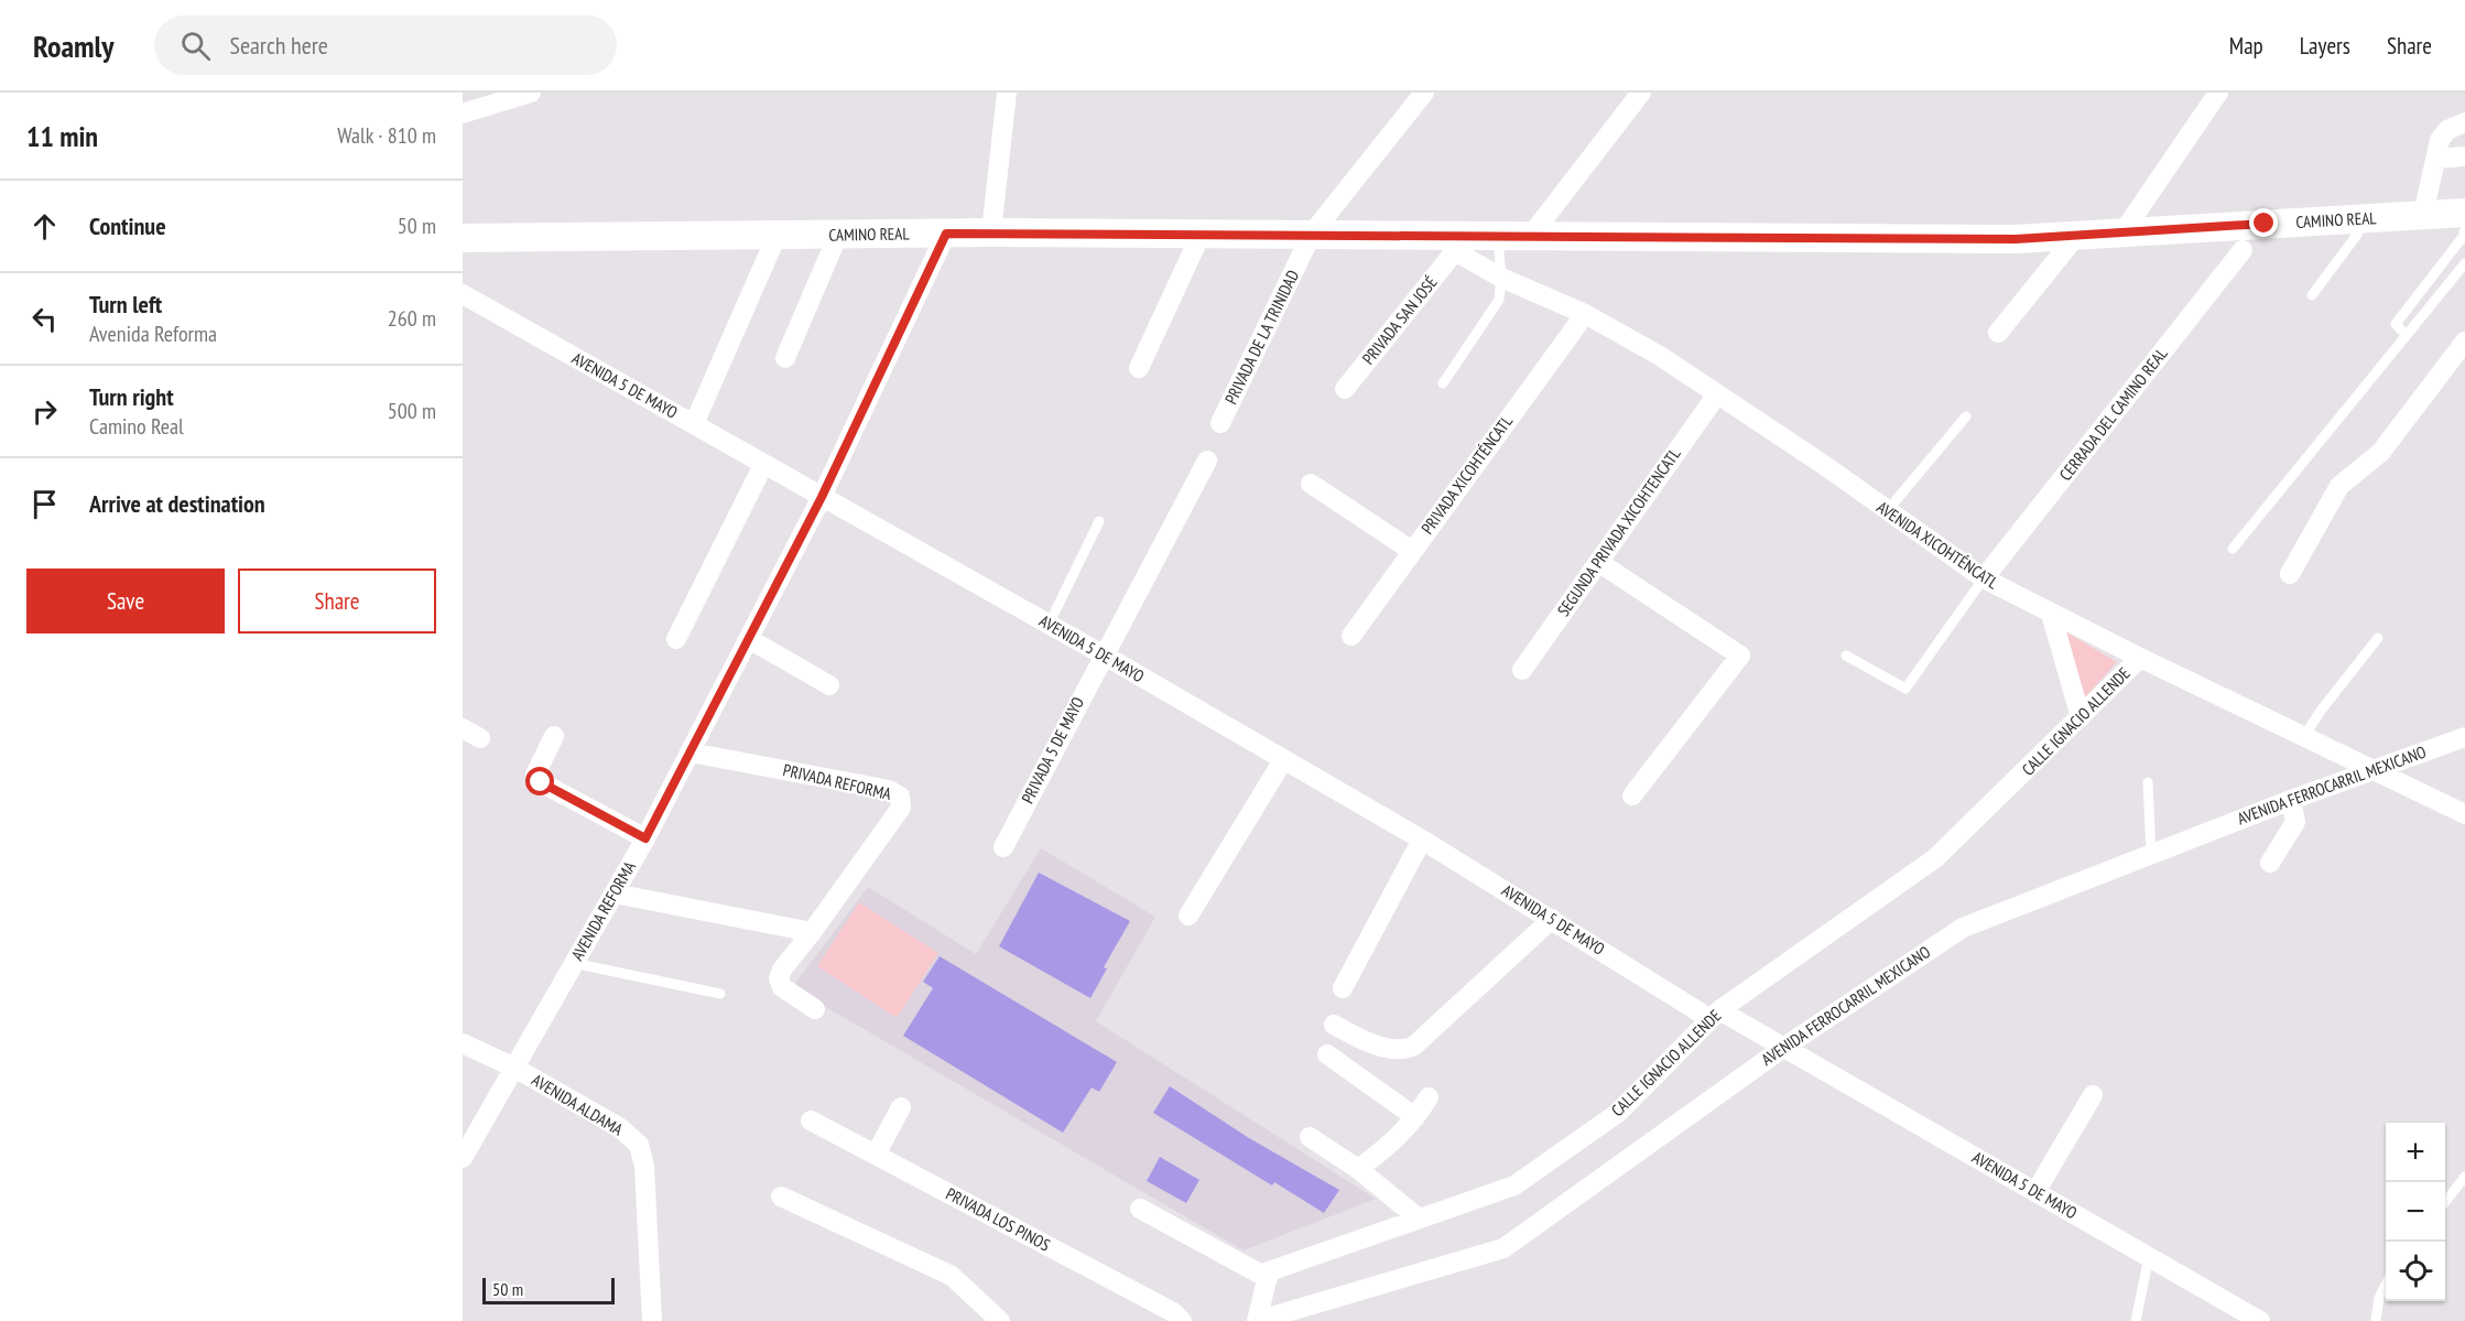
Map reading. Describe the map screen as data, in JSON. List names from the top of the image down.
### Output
{
  "streets": {
    "main road": ["CAMINO REAL"],
    "street": [
      "PRIVADA SAN JOSÉ",
      "PRIVADA DE LA TRINIDAD",
      "AVENIDA 5 DE MAYO",
      "CERRADA DEL CAMINO REAL",
      "PRIVADA XICOHTÉNCATL",
      "SEGUNDA PRIVADA XICOHTENCATL",
      "AVENIDA XICOHTÉNCATL",
      "CALLE IGNACIO ALLENDE",
      "PRIVADA 5 DE MAYO",
      "PRIVADA REFORMA",
      "AVENIDA FERROCARRIL MEXICANO",
      "AVENIDA REFORMA",
      "AVENIDA ALDAMA",
      "PRIVADA LOS PINOS"
    ]
  },
  "crossings": [
    ["CAMINO REAL", "PRIVADA SAN JOSÉ"],
    ["CAMINO REAL", "PRIVADA DE LA TRINIDAD"],
    ["CAMINO REAL", "AVENIDA XICOHTÉNCATL"],
    ["CAMINO REAL", "AVENIDA REFORMA"],
    ["PRIVADA SAN JOSÉ", "AVENIDA XICOHTÉNCATL"],
    ["AVENIDA 5 DE MAYO", "CALLE IGNACIO ALLENDE"],
    ["AVENIDA 5 DE MAYO", "PRIVADA 5 DE MAYO"],
    ["AVENIDA 5 DE MAYO", "AVENIDA FERROCARRIL MEXICANO"],
    ["AVENIDA 5 DE MAYO", "AVENIDA REFORMA"],
    ["CERRADA DEL CAMINO REAL", "AVENIDA XICOHTÉNCATL"],
    ["PRIVADA XICOHTÉNCATL", "AVENIDA XICOHTÉNCATL"],
    ["SEGUNDA PRIVADA XICOHTENCATL", "AVENIDA XICOHTÉNCATL"],
    ["AVENIDA XICOHTÉNCATL", "CALLE IGNACIO ALLENDE"],
    ["AVENIDA XICOHTÉNCATL", "AVENIDA FERROCARRIL MEXICANO"],
    ["PRIVADA REFORMA", "AVENIDA REFORMA"],
    ["AVENIDA REFORMA", "AVENIDA ALDAMA"]
  ],
  "scale_bar": "50 m",
  "page": {
    "header": "Roamly",
    "search": "Search here",
    "nav": ["Map", "Layers", "Share"],
    "heading": ["11 min", "Walk · 810 m"],
    "list": [
      ["Continue", "50 m"],
      ["Turn left", "Avenida Reforma", "260 m"],
      ["Turn right", "Camino Real", "500 m"],
      "Arrive at destination"
    ],
    "buttons": ["Save", "Share"],
    "map_buttons": ["+", "−"],
    "scale": "50 m"
  }
}
